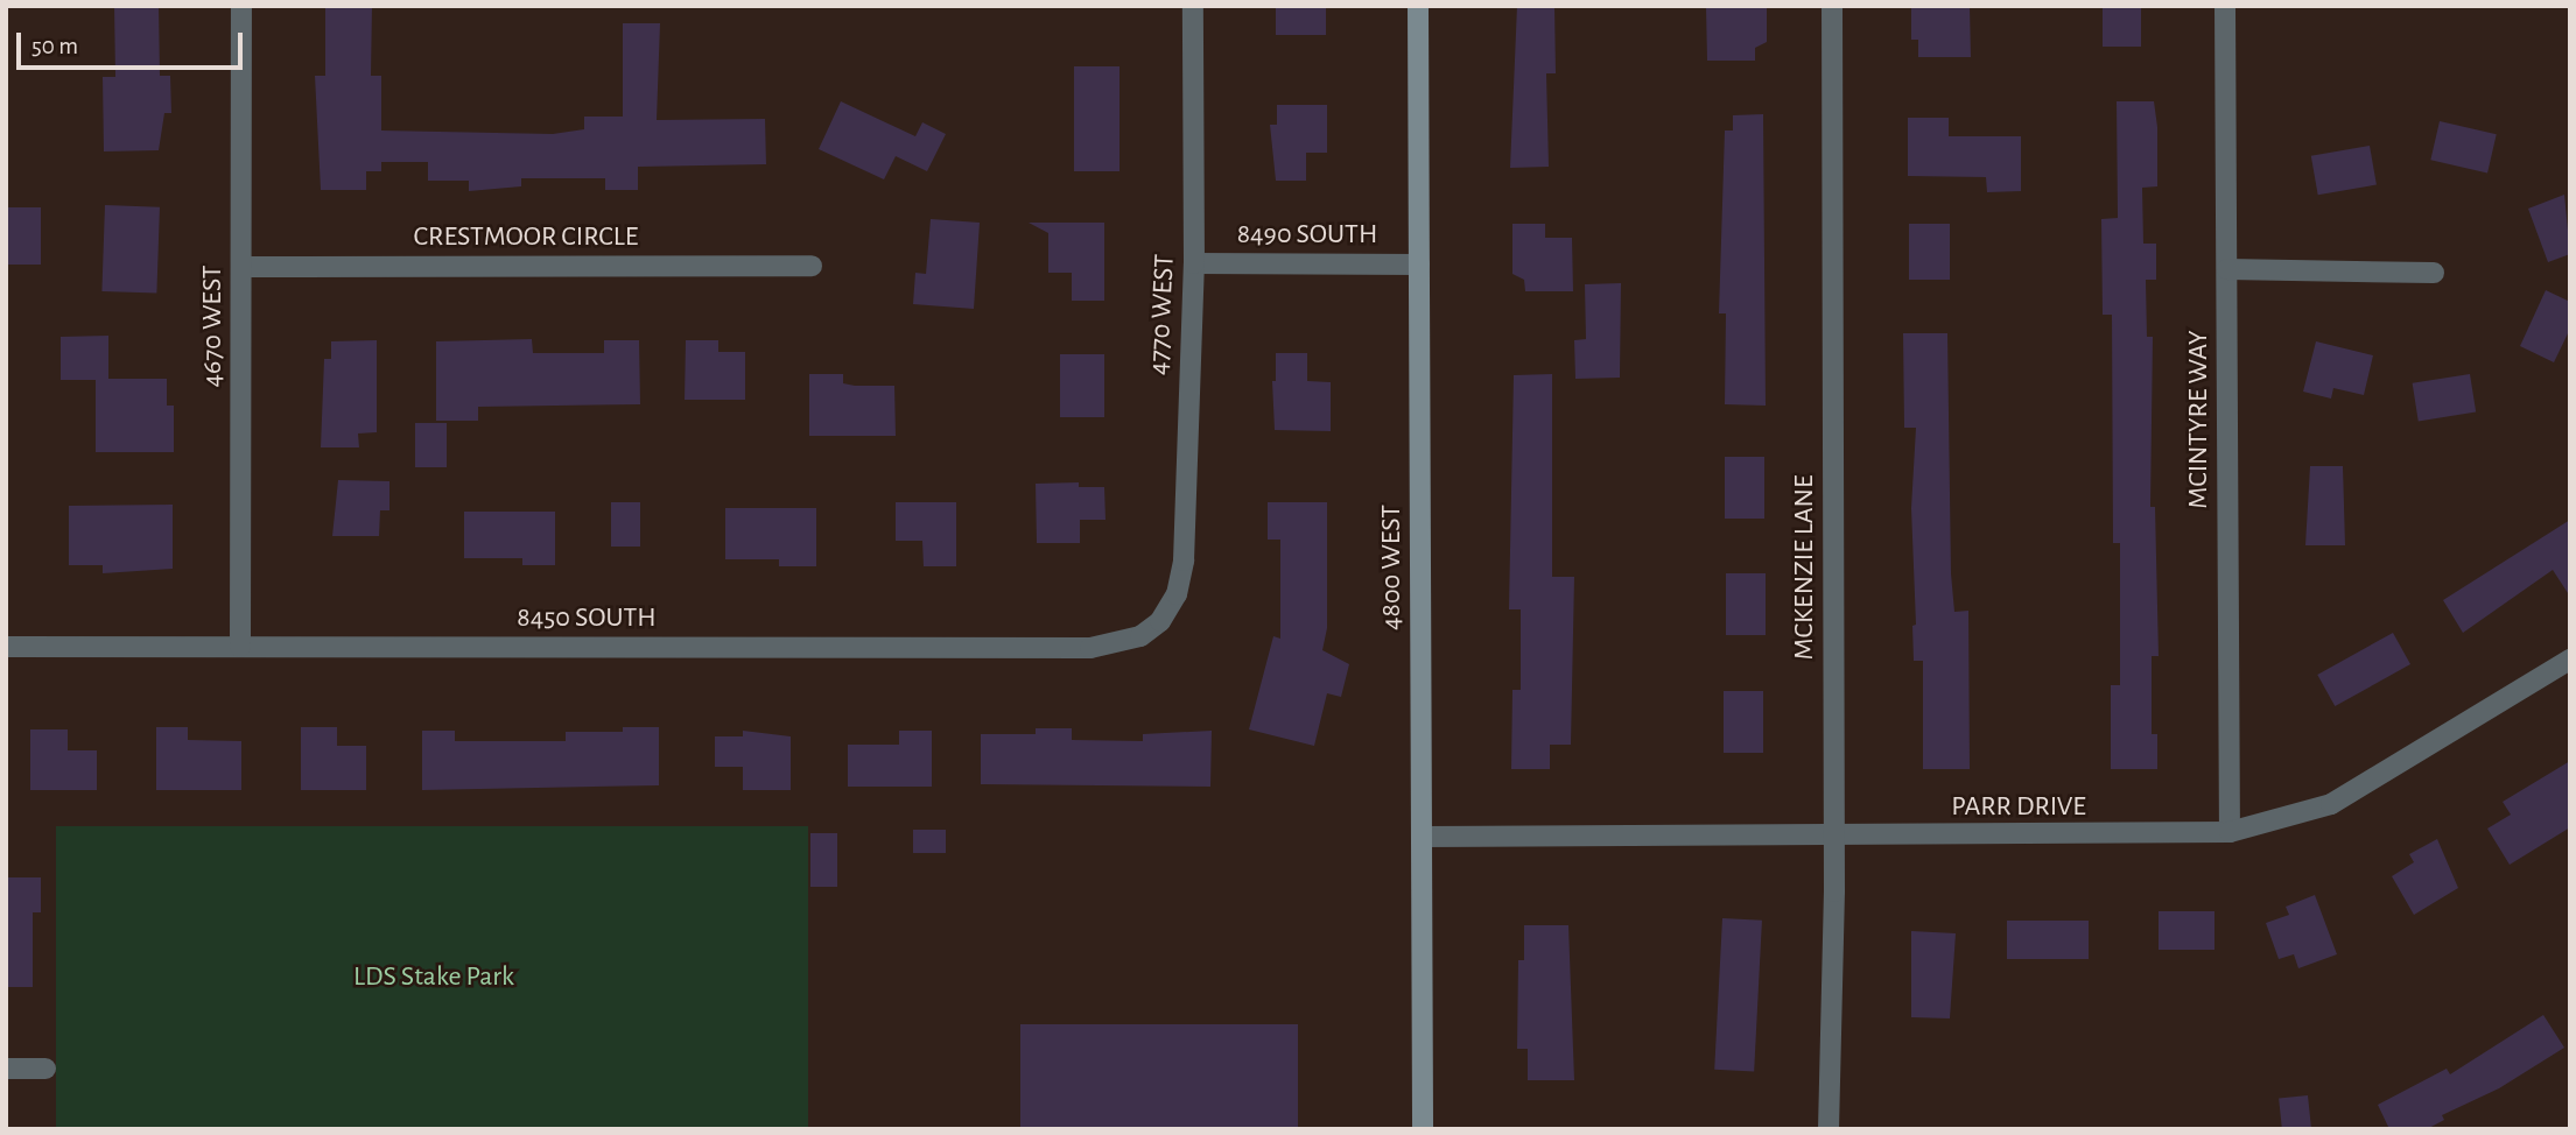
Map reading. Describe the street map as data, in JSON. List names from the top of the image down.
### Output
{
  "streets": {
    "street": [
      "8490 SOUTH",
      "CRESTMOOR CIRCLE",
      "4770 WEST",
      "4670 WEST",
      "MCINTYRE WAY",
      "4800 WEST",
      "MCKENZIE LANE",
      "8450 SOUTH",
      "PARR DRIVE"
    ]
  },
  "crossings": [
    ["8490 SOUTH", "4770 WEST"],
    ["8490 SOUTH", "4800 WEST"],
    ["CRESTMOOR CIRCLE", "4670 WEST"],
    ["4770 WEST", "8450 SOUTH"],
    ["4670 WEST", "8450 SOUTH"],
    ["MCINTYRE WAY", "PARR DRIVE"],
    ["4800 WEST", "PARR DRIVE"],
    ["MCKENZIE LANE", "PARR DRIVE"]
  ],
  "parks": ["LDS Stake Park"],
  "scale_bar": "50 m"
}
